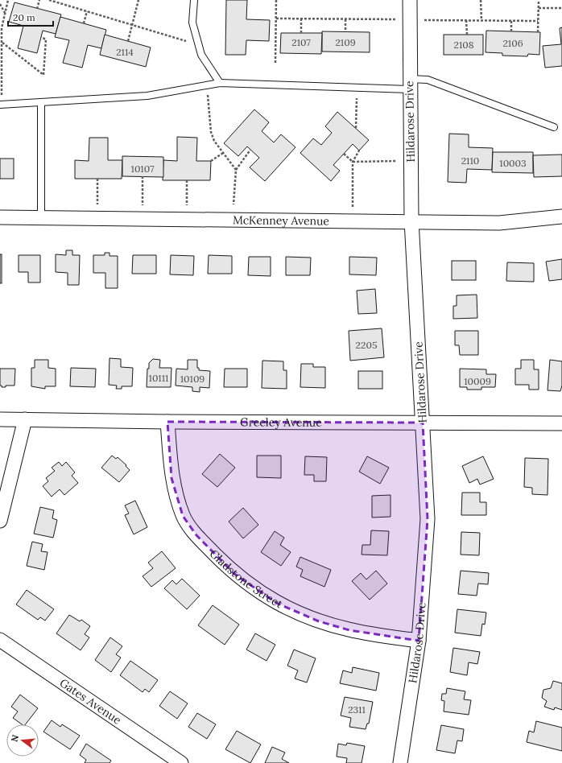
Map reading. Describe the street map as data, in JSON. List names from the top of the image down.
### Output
{
  "streets": {
    "street": [
      "Hildarose Drive",
      "McKenney Avenue",
      "Greeley Avenue",
      "Gladstone Street",
      "Gates Avenue"
    ]
  },
  "crossings": [
    ["Hildarose Drive", "McKenney Avenue"],
    ["Hildarose Drive", "Greeley Avenue"],
    ["Hildarose Drive", "Gladstone Street"],
    ["Greeley Avenue", "Gladstone Street"]
  ],
  "house_numbers": [
    "2107",
    "2109",
    "2106",
    "2108",
    "2114",
    "2110",
    "10003",
    "10107",
    "2205",
    "10111",
    "10109",
    "10009",
    "2311"
  ],
  "scale_bar": "20 m",
  "north": "left"
}
